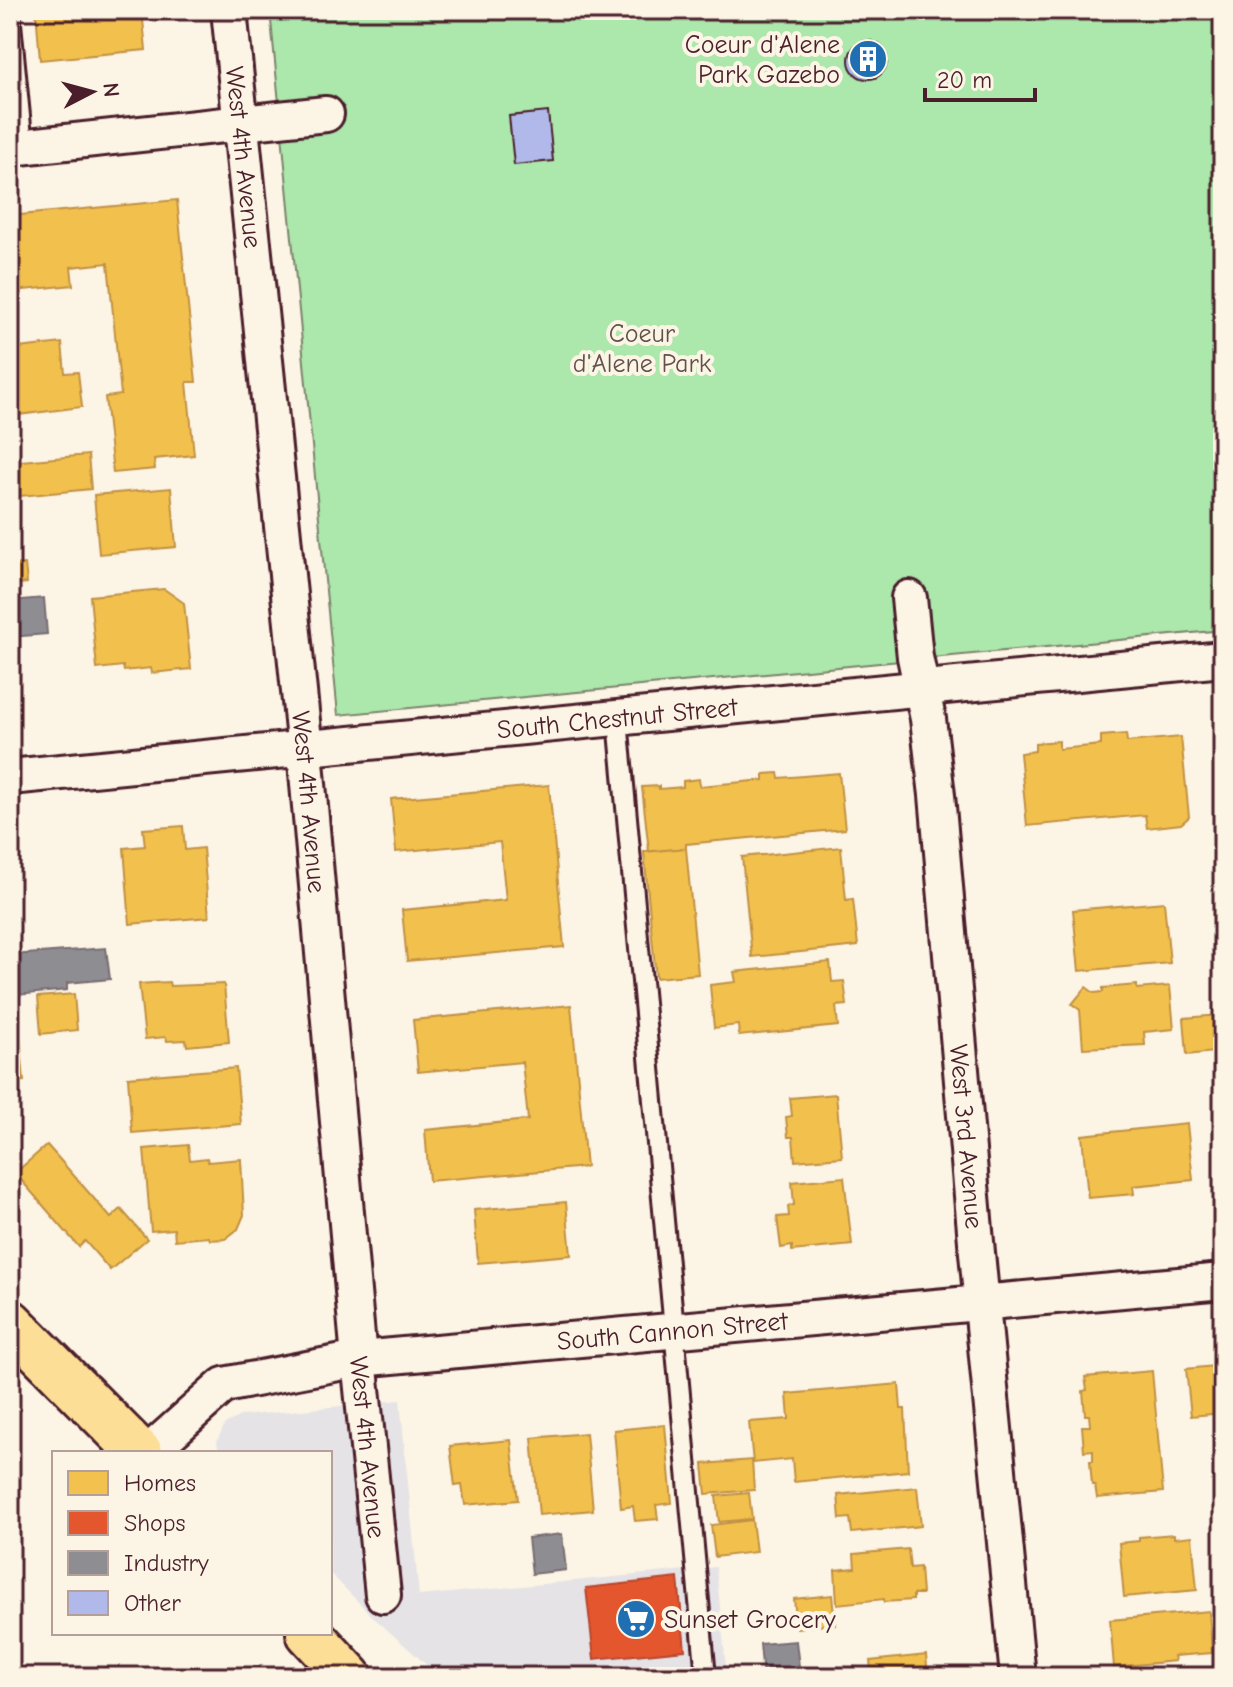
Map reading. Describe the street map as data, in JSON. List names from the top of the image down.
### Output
{
  "streets": {
    "street": [
      "West 4th Avenue",
      "South Chestnut Street",
      "West 3rd Avenue",
      "South Cannon Street"
    ]
  },
  "crossings": [
    ["West 4th Avenue", "South Chestnut Street"],
    ["West 4th Avenue", "South Cannon Street"],
    ["South Chestnut Street", "West 3rd Avenue"],
    ["West 3rd Avenue", "South Cannon Street"]
  ],
  "parks": ["Coeur d'Alene Park"],
  "places": {
    "building": ["Coeur d'Alene Park Gazebo"],
    "supermarket": ["Sunset Grocery"]
  },
  "legend": [
    "Homes",
    "Shops",
    "Industry",
    "Other"
  ],
  "scale_bar": "20 m",
  "north": "right"
}
